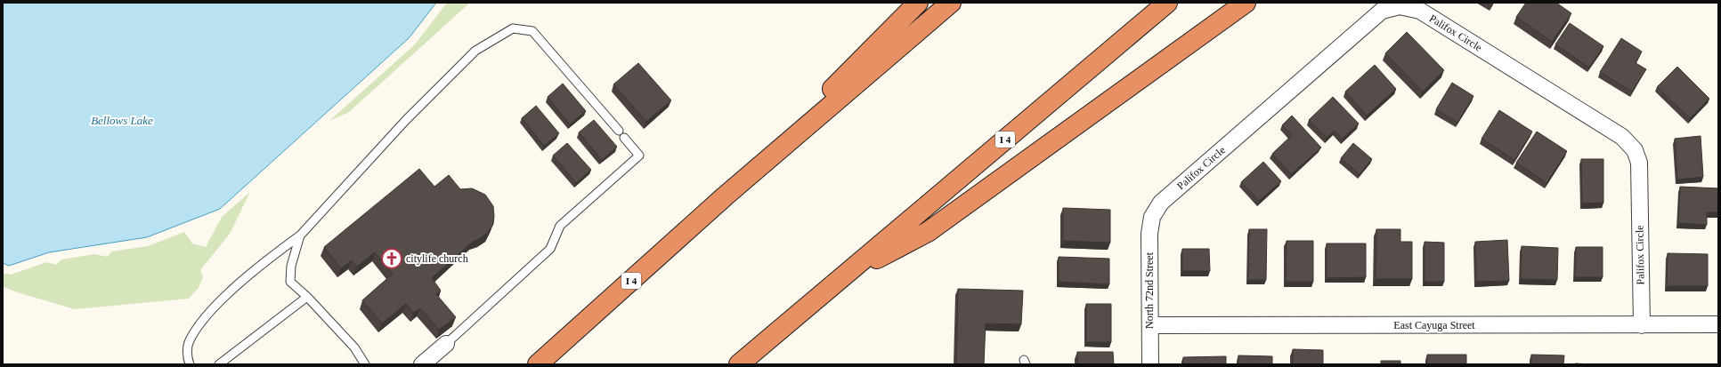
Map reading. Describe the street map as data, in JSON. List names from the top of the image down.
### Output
{
  "streets": {
    "highway": ["I 4"],
    "street": ["Palifox Circle", "North 72nd Street", "East Cayuga Street"]
  },
  "crossings": [
    ["Palifox Circle", "North 72nd Street"],
    ["Palifox Circle", "East Cayuga Street"],
    ["North 72nd Street", "East Cayuga Street"]
  ],
  "water": ["Bellows Lake"],
  "places": {
    "church": ["citylife church"]
  }
}
